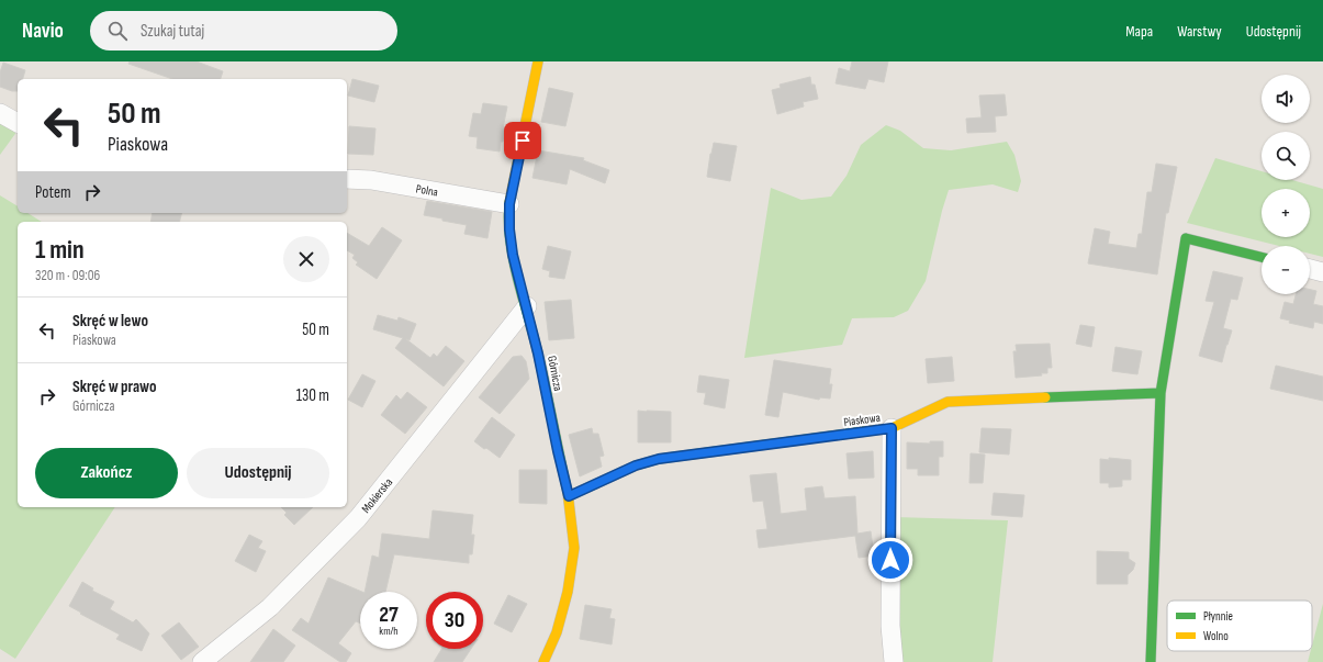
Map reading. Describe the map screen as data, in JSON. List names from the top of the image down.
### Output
{
  "streets": {
    "street": [
      "Polna",
      "Górnicza",
      "Piaskowa",
      "Mokierska"
    ]
  },
  "crossings": [
    ["Polna", "Górnicza"],
    ["Górnicza", "Piaskowa"],
    ["Górnicza", "Mokierska"]
  ],
  "legend": ["Płynnie", "Wolno"],
  "page": {
    "header": "Navio",
    "search": "Szukaj tutaj",
    "nav": ["Mapa", "Warstwy", "Udostępnij"],
    "map_buttons": ["+", "−"],
    "turn": ["50 m", "Piaskowa"],
    "then": "Potem",
    "heading": ["1 min", "320 m · 09:06"],
    "list": [
      {
        "name": "Skręć w lewo",
        "note": "Piaskowa",
        "value": "50 m"
      },
      {
        "name": "Skręć w prawo",
        "note": "Górnicza",
        "value": "130 m"
      }
    ],
    "buttons": ["Zakończ", "Udostępnij"],
    "speed": "27 km/h",
    "limit": "30"
  }
}
